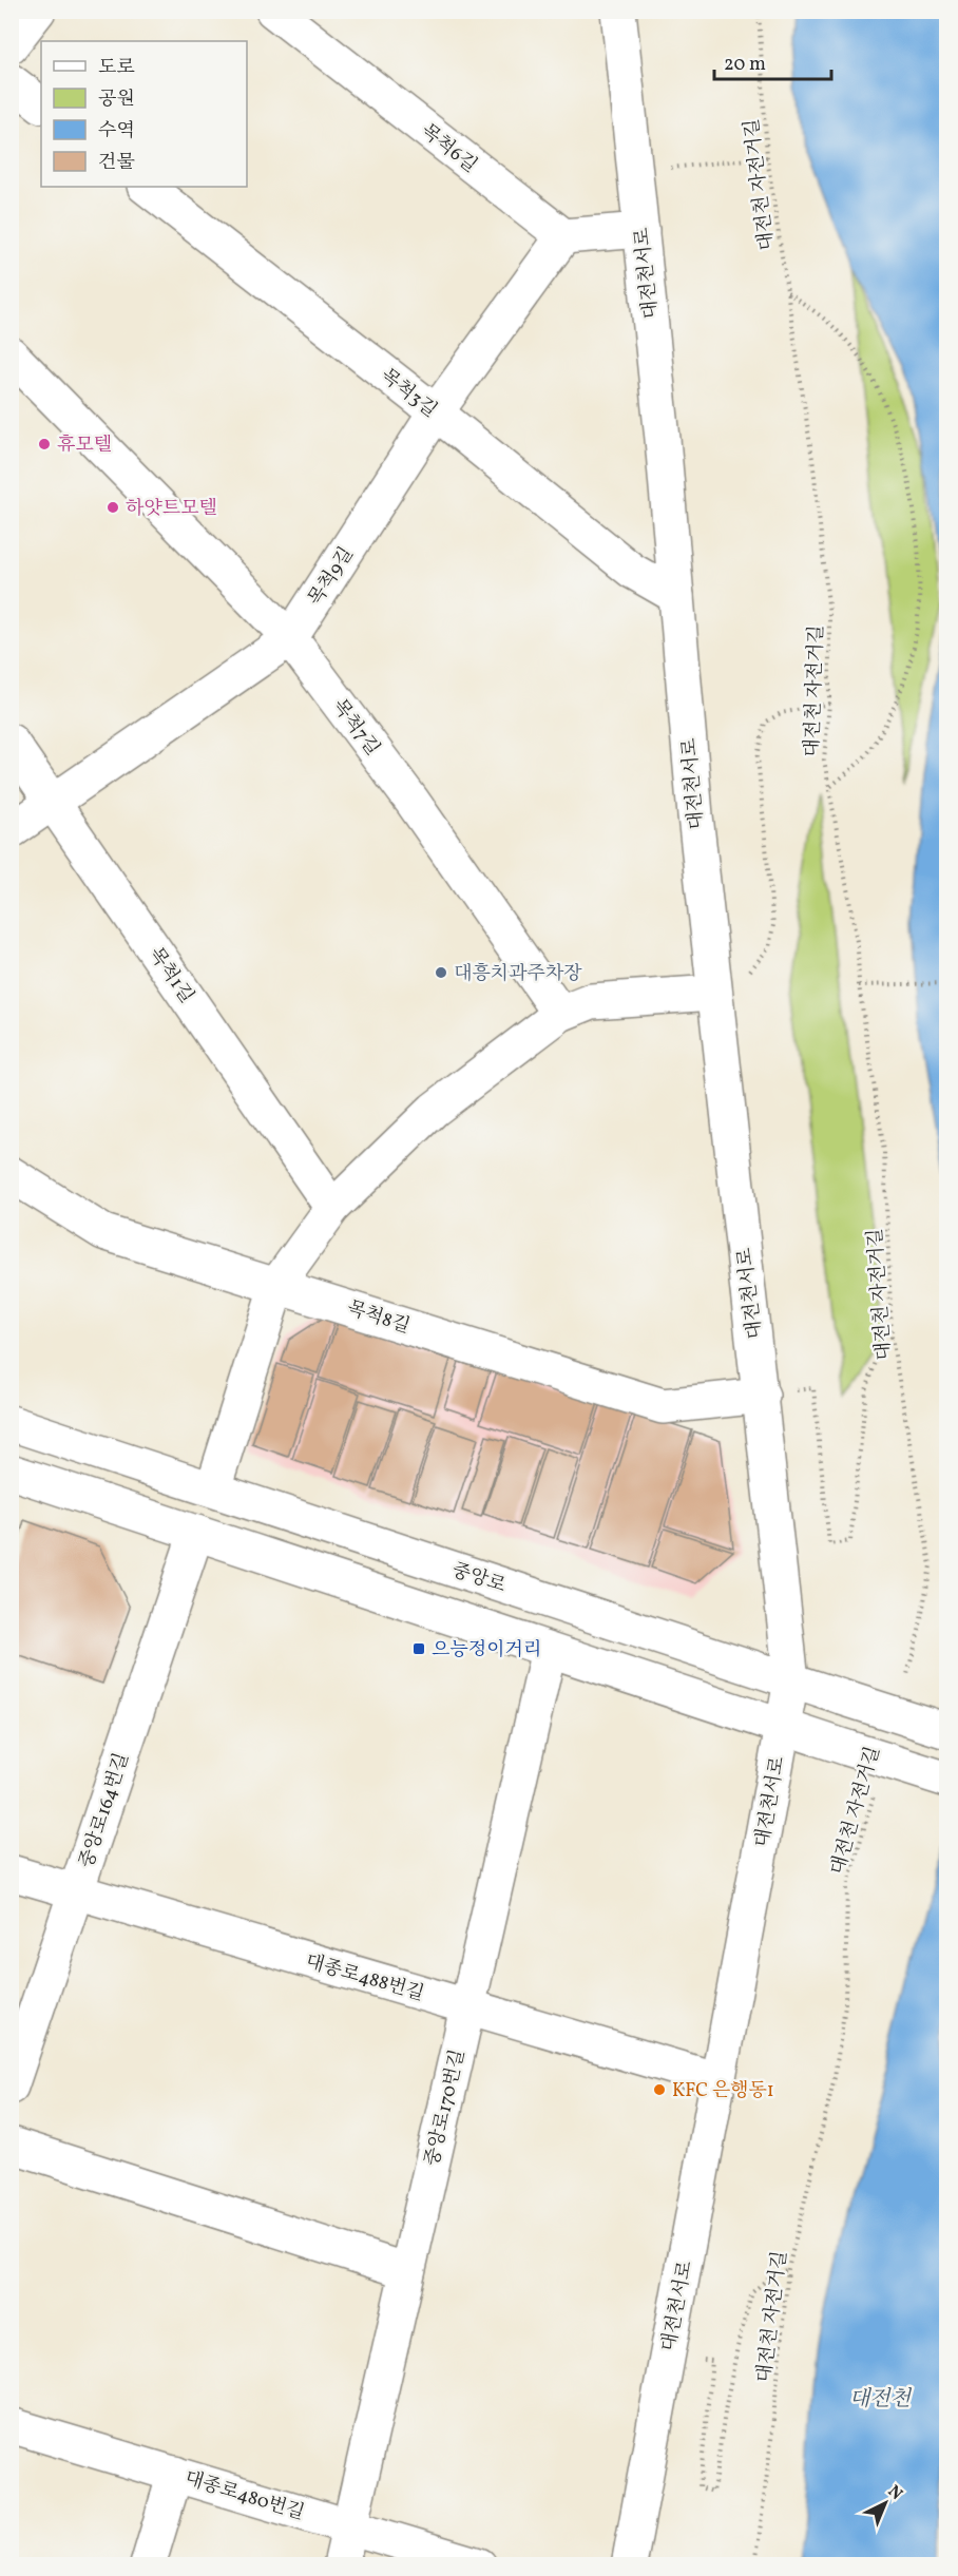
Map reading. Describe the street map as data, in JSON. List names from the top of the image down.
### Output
{
  "streets": {
    "street": [
      "목척6길",
      "대전천서로",
      "목척3길",
      "목척9길",
      "목척7길",
      "목척1길",
      "목척8길",
      "중앙로",
      "중앙로164번길",
      "대종로488번길",
      "중앙로170번길",
      "대종로480번길"
    ],
    "path": ["대전천 자전거길"]
  },
  "crossings": [
    ["목척6길", "목척9길"],
    ["대전천서로", "목척3길"],
    ["대전천서로", "목척8길"],
    ["대전천서로", "중앙로"],
    ["대전천서로", "대종로488번길"],
    ["목척3길", "목척9길"],
    ["목척9길", "목척7길"],
    ["목척9길", "목척1길"],
    ["중앙로164번길", "대종로488번길"],
    ["대종로488번길", "중앙로170번길"],
    ["중앙로170번길", "대종로480번길"]
  ],
  "water": ["대전천"],
  "places": {
    "other": [
      "휴모텔",
      "하얏트모텔",
      "대흥치과주차장",
      "KFC 은행동1"
    ],
    "transit": ["으능정이거리"]
  },
  "legend": [
    "도로",
    "공원",
    "수역",
    "건물"
  ],
  "scale_bar": "20 m",
  "north": "top right"
}
